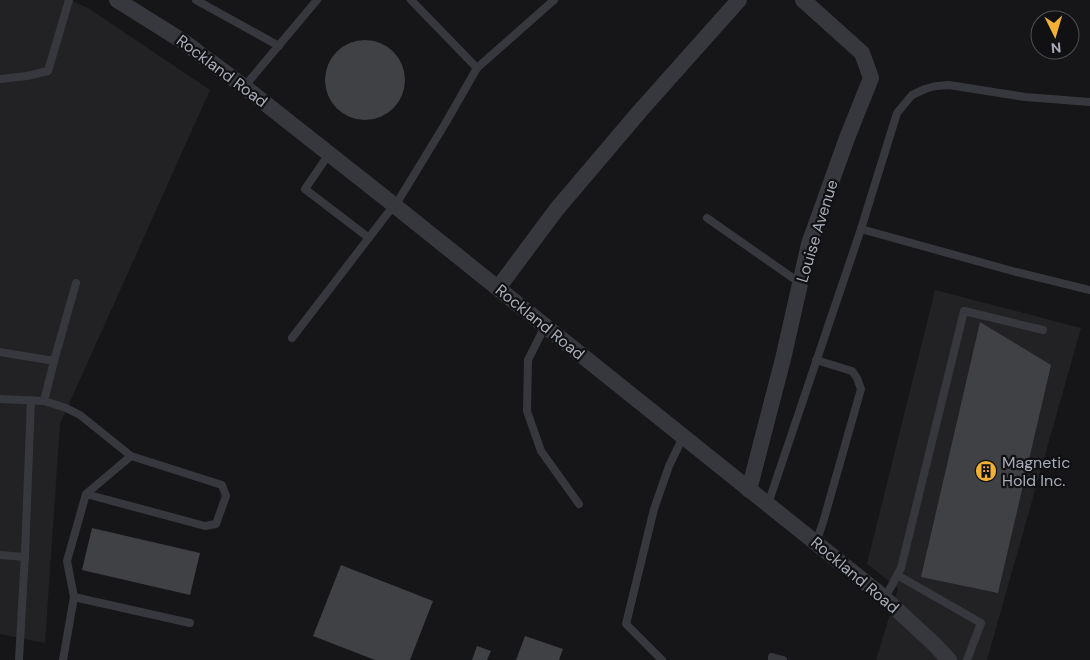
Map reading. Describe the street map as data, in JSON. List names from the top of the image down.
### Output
{
  "streets": {
    "street": ["Rockland Road", "Louise Avenue"]
  },
  "crossings": [
    ["Rockland Road", "Louise Avenue"]
  ],
  "places": {
    "building": ["Magnetic Hold Inc."]
  },
  "north": "bottom"
}
